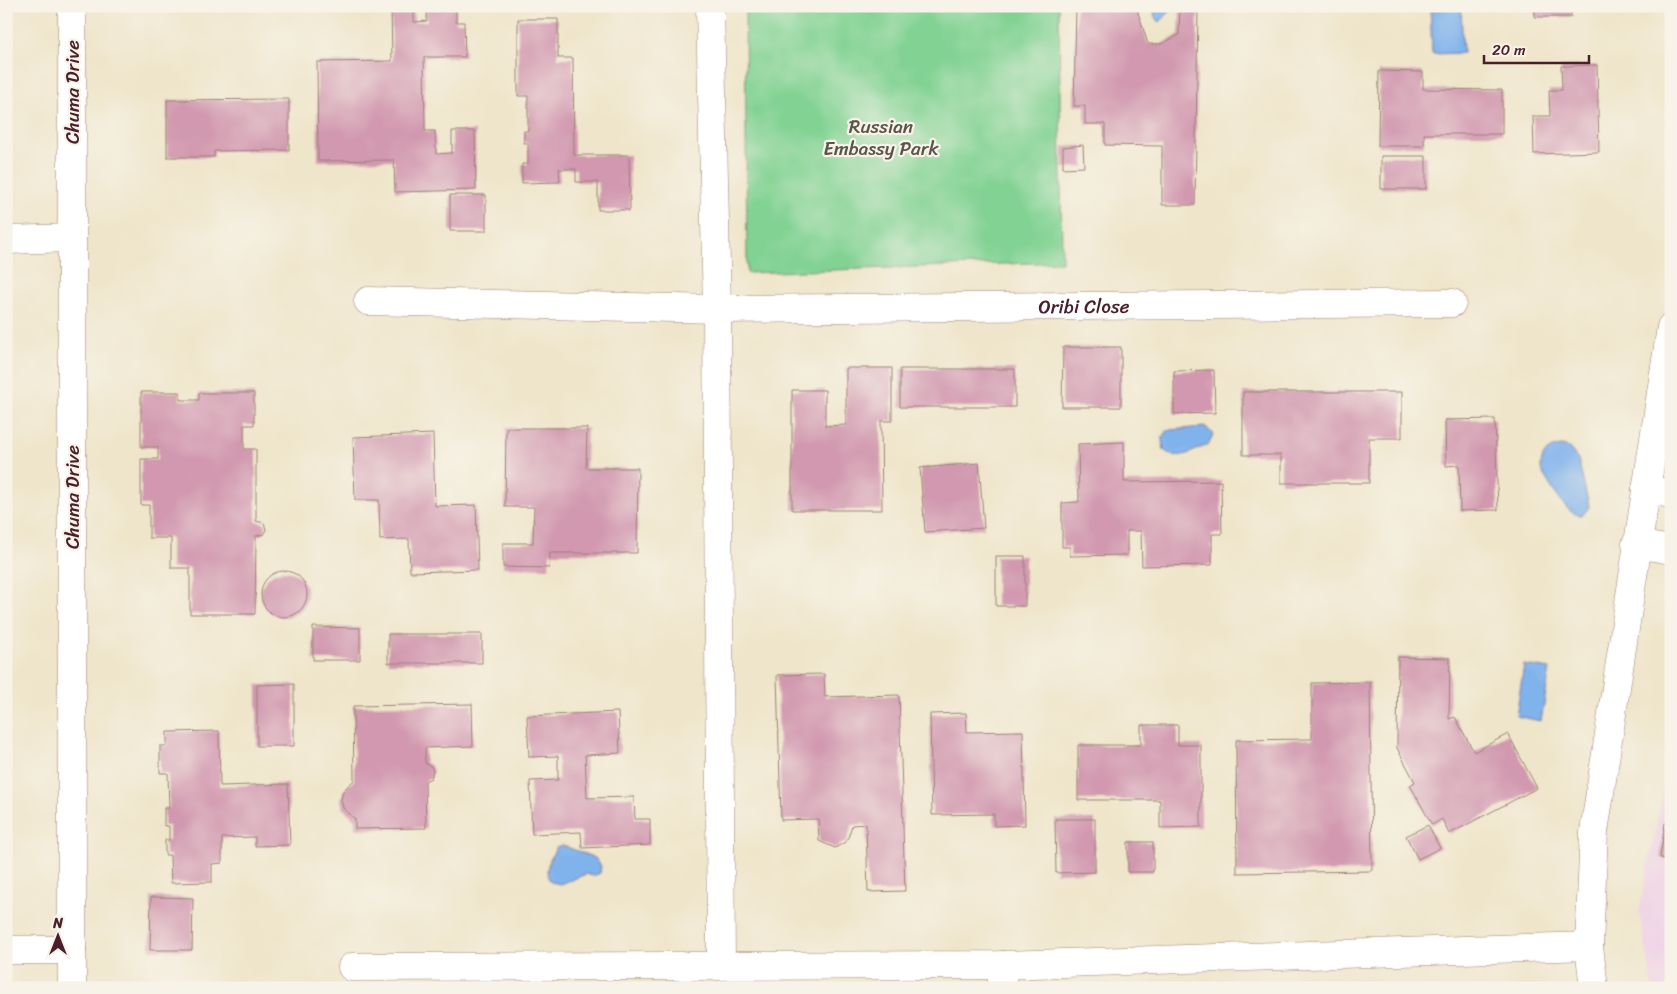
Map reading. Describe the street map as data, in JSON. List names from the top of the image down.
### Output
{
  "streets": {
    "street": ["Chuma Drive", "Oribi Close"]
  },
  "parks": ["Russian Embassy Park"],
  "scale_bar": "20 m",
  "north": "top"
}
